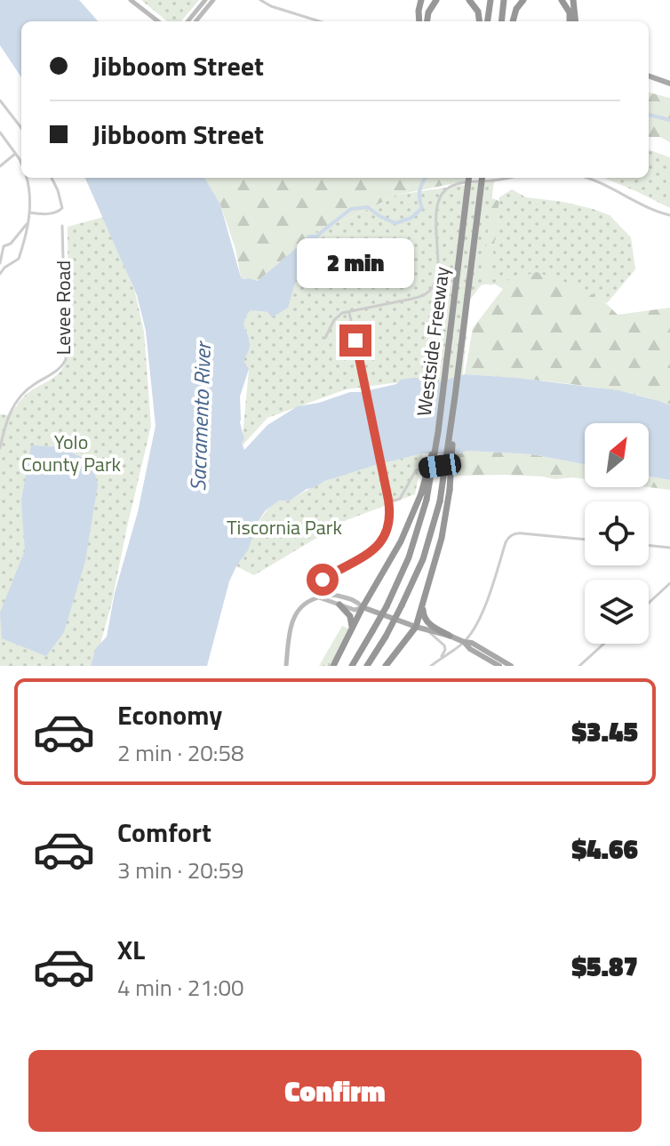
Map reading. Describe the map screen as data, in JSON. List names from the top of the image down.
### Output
{
  "streets": {
    "highway": ["Westside Freeway"],
    "street": ["Levee Road"]
  },
  "water": ["Sacramento River"],
  "parks": ["Yolo County Park", "Tiscornia Park"],
  "north": "top right",
  "page": {
    "banner": ["Jibboom Street", "Jibboom Street"],
    "bubble": "2 min",
    "list": [
      {
        "name": "Economy",
        "note": "2 min · 20:58",
        "value": "$3.45"
      },
      {
        "name": "Comfort",
        "note": "3 min · 20:59",
        "value": "$4.66"
      },
      {
        "name": "XL",
        "note": "4 min · 21:00",
        "value": "$5.87"
      }
    ],
    "buttons": "Confirm"
  }
}
